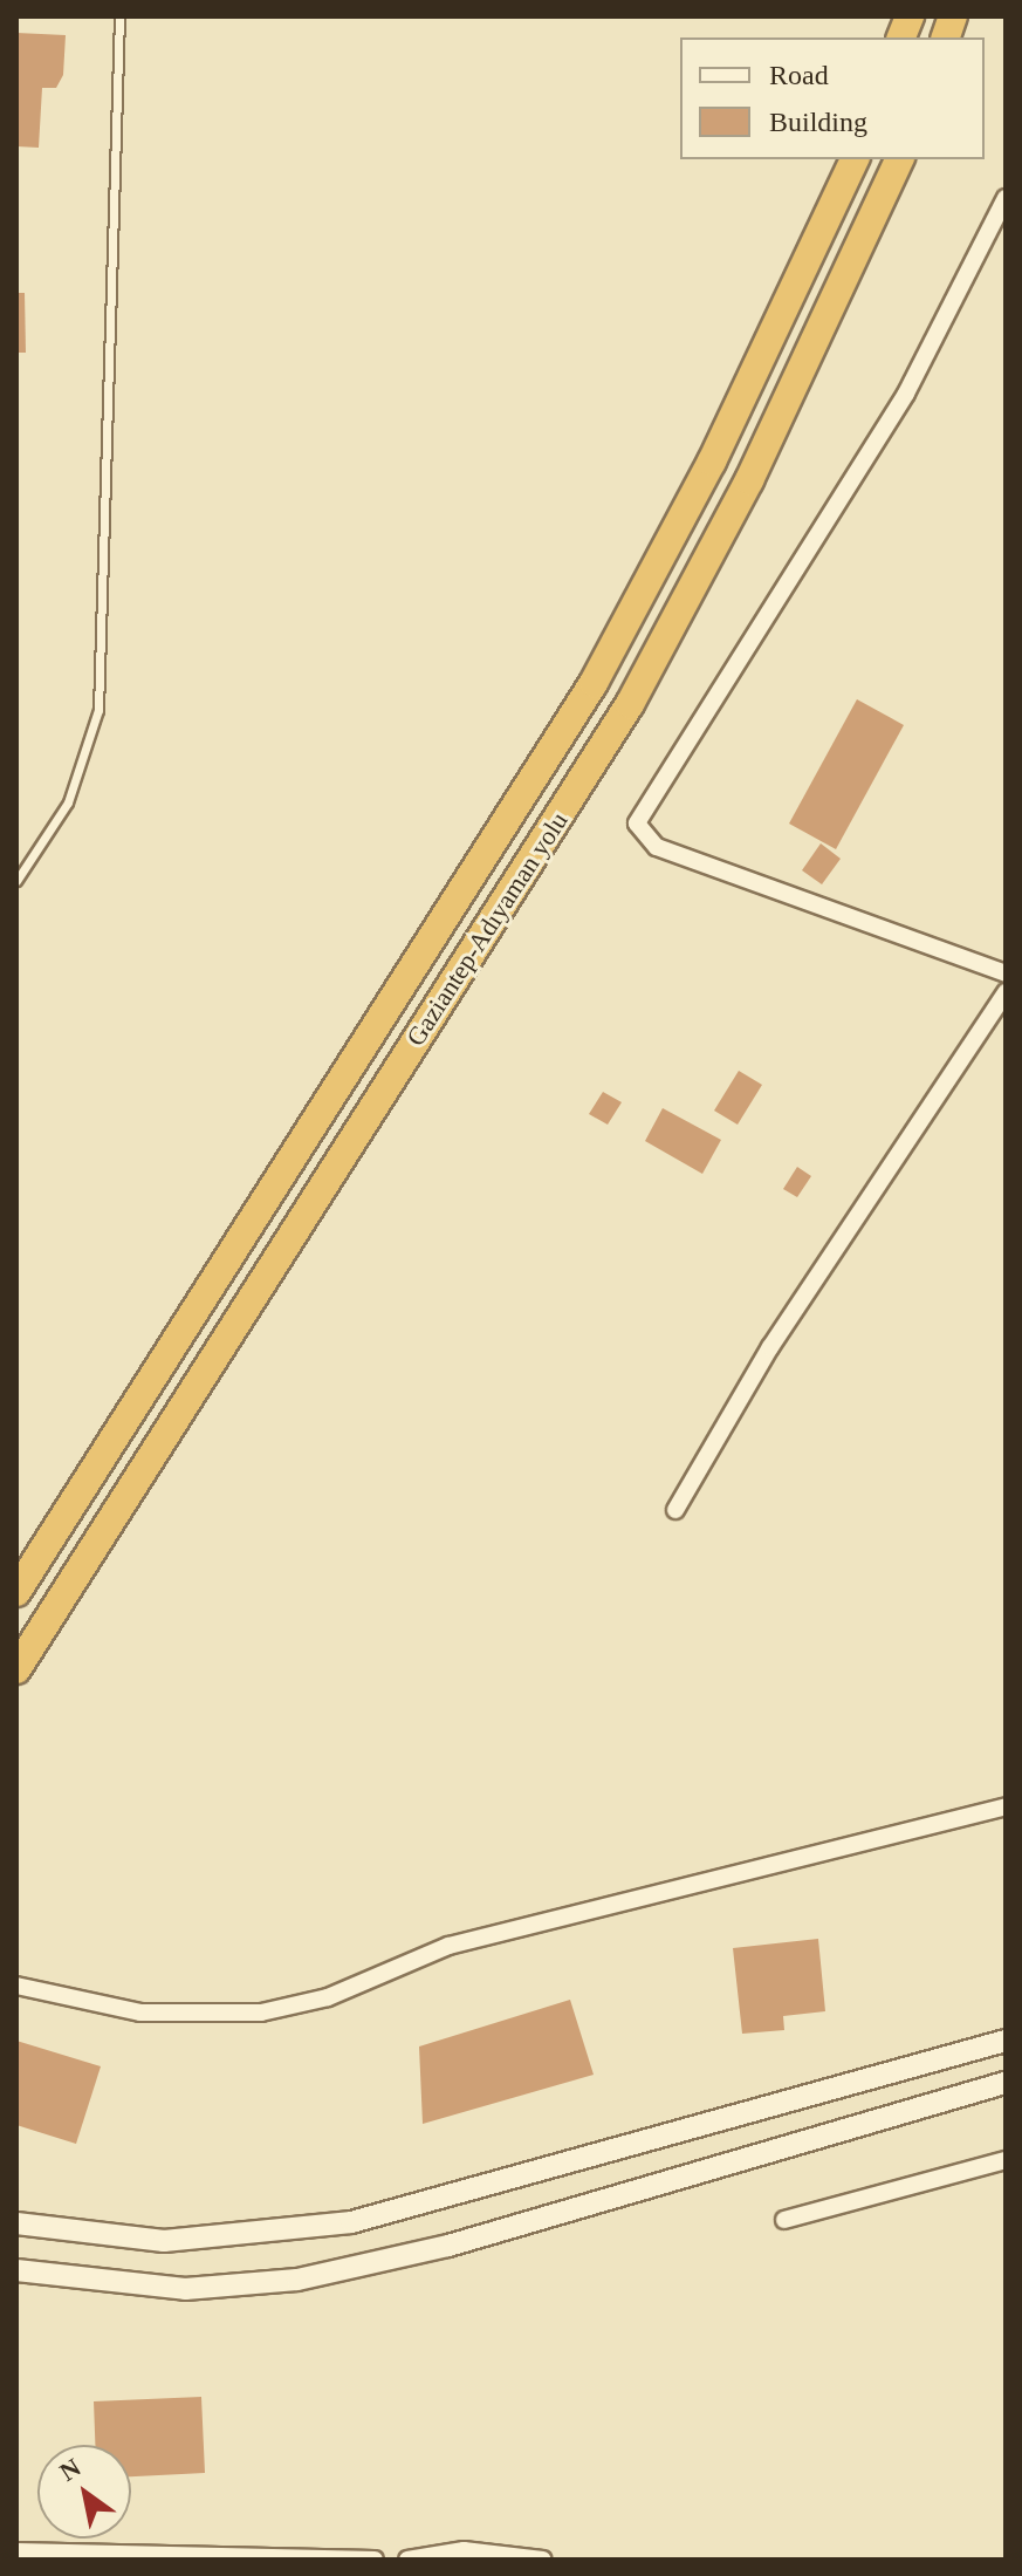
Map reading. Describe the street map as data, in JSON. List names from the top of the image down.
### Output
{
  "streets": {
    "highway": ["Gaziantep-Adıyaman yolu"]
  },
  "legend": ["Road", "Building"],
  "north": "top left"
}
